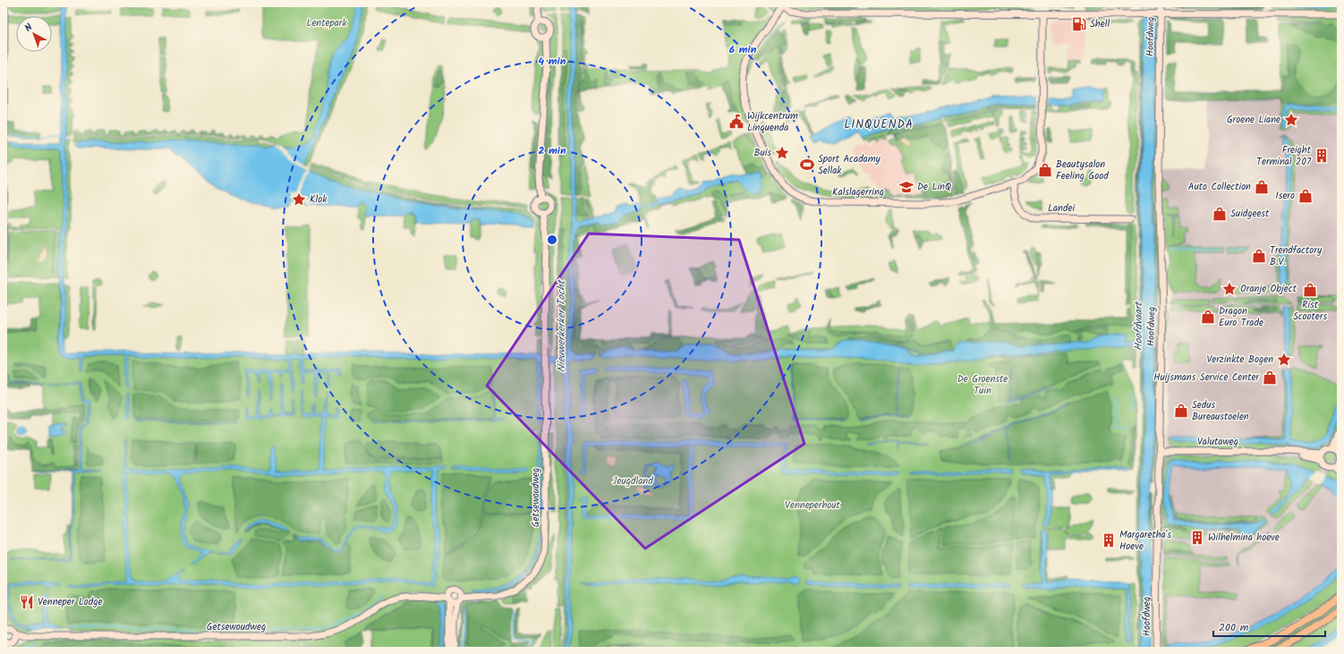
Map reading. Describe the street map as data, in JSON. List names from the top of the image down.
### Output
{
  "streets": {
    "street": [
      "Hoofdweg",
      "Kalslagerring",
      "Landei",
      "Valutaweg",
      "Getsewoudweg"
    ]
  },
  "crossings": [
    ["Hoofdweg", "Valutaweg"],
    ["Kalslagerring", "Landei"]
  ],
  "districts": ["LINQUENDA"],
  "water": ["Nieuwerkerker Tocht", "Hoofdvaart"],
  "parks": [
    "Lentepark",
    "De Groenste Tuin",
    "Jeugdland",
    "Venneperhout"
  ],
  "places": {
    "fuel station": ["Shell"],
    "place": [
      "Groene Liane",
      "Buis",
      "Klok",
      "Oranje Object",
      "Verzinkte Bogen"
    ],
    "public building": ["Wijkcentrum Linquenda"],
    "building": ["Freight Terminal 207", "Wilhelmina hoeve", "Margaretha's Hoeve"],
    "sports": ["Sport Acadamy Sellak"],
    "shop": [
      "Beautysalon Feeling Good",
      "Auto Collection",
      "Isero",
      "Suidgeest",
      "Trendfactory B.V.",
      "Rist Scooters",
      "Dragon Euro Trade",
      "Huijsmans Service Center",
      "Sedus Bureaustoelen"
    ],
    "school or university": ["De LinQ"],
    "restaurant": ["Venneper Lodge"]
  },
  "scale_bar": "200 m",
  "north": "top left",
  "rings": ["6 min", "4 min", "2 min"]
}
